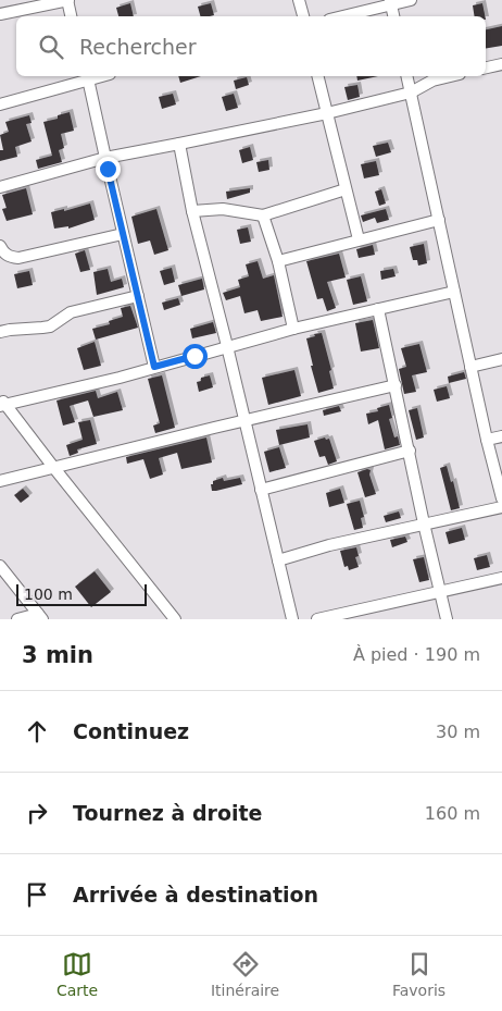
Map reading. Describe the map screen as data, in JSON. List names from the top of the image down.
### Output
{
  "scale_bar": "100 m",
  "page": {
    "search": "Rechercher",
    "scale": "100 m",
    "heading": ["3 min", "À pied · 190 m"],
    "list": [
      ["Continuez", "30 m"],
      ["Tournez à droite", "160 m"],
      "Arrivée à destination"
    ],
    "nav": ["Carte", "Itinéraire", "Favoris"]
  }
}
